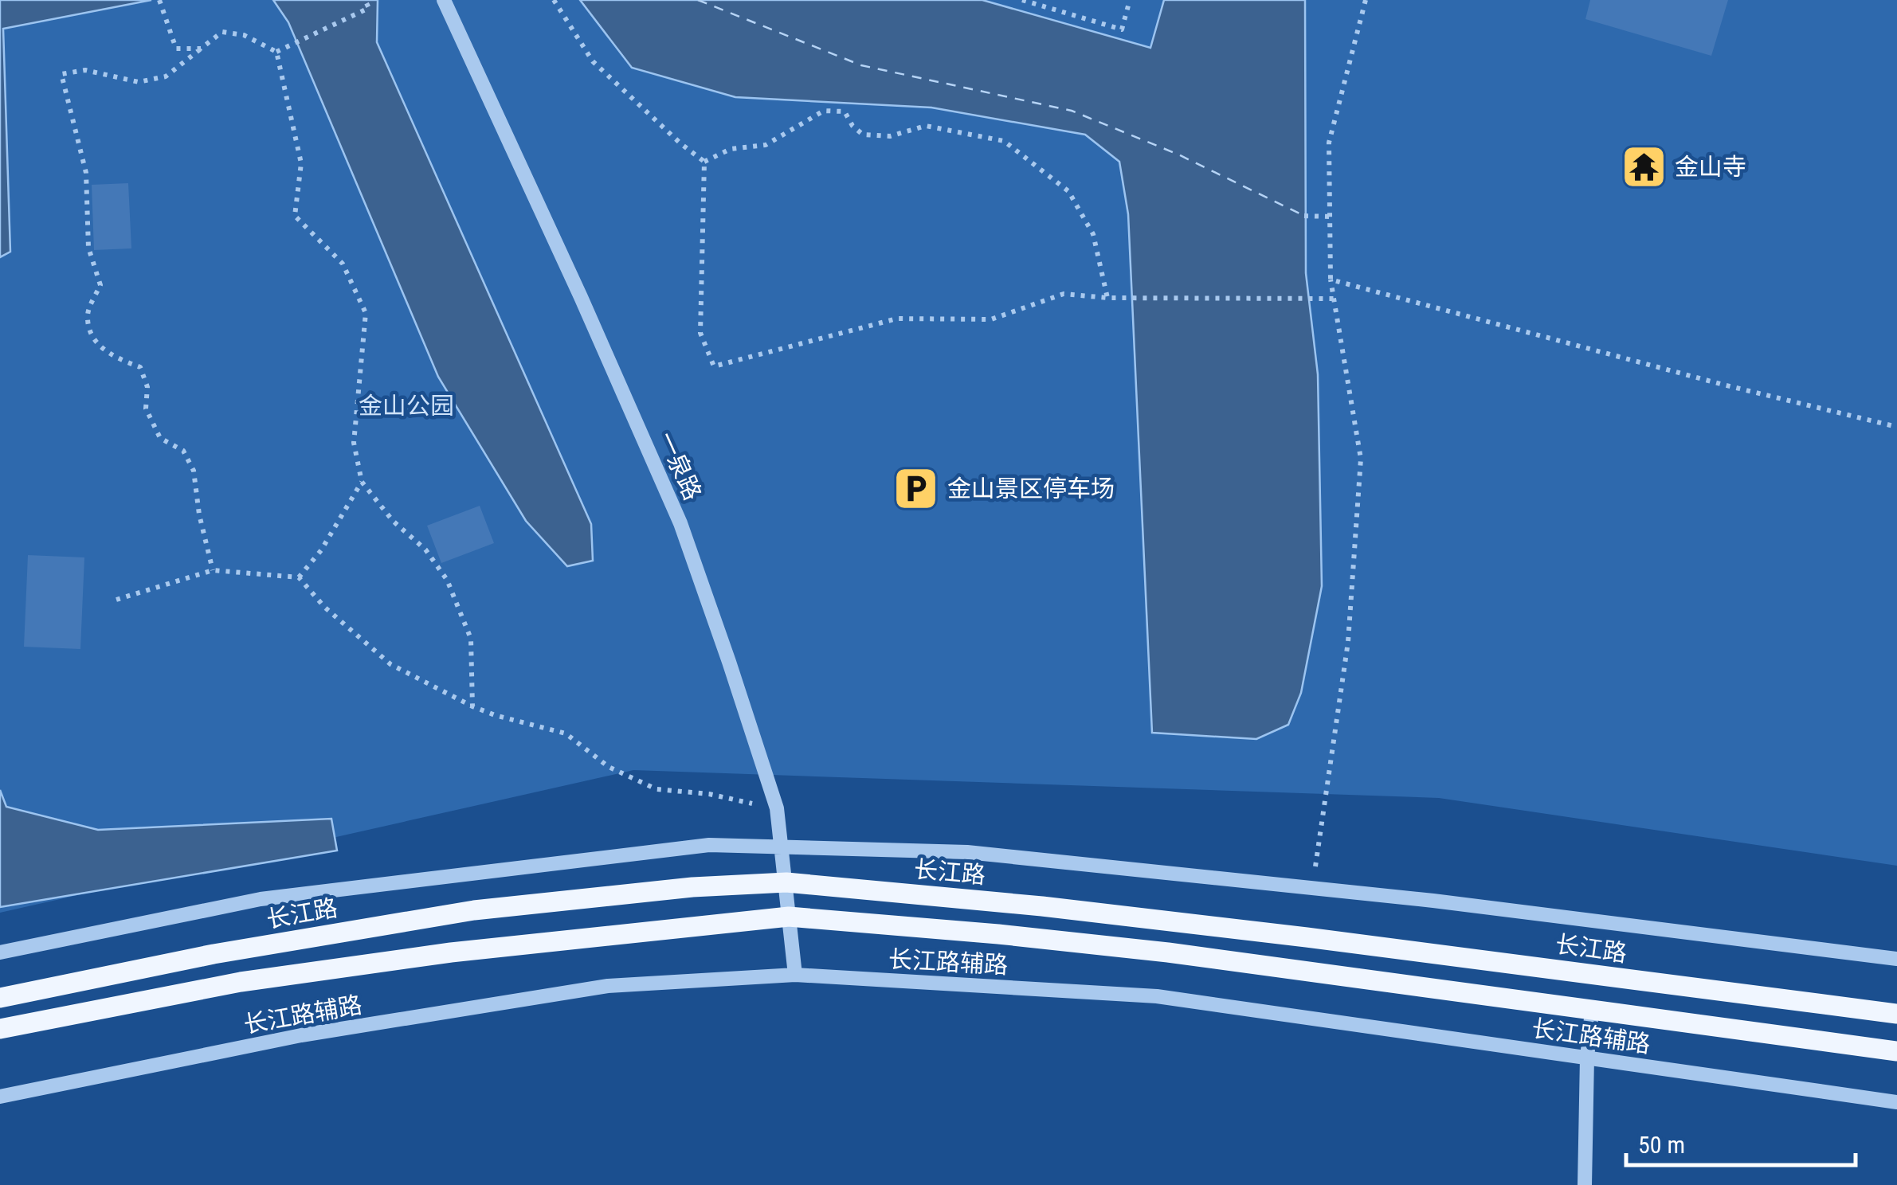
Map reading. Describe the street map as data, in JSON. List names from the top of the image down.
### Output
{
  "streets": {
    "main road": ["长江路"],
    "street": ["一泉路", "长江路辅路"]
  },
  "crossings": [
    ["一泉路", "长江路"],
    ["一泉路", "长江路辅路"]
  ],
  "parks": ["金山公园"],
  "places": {
    "temple": ["金山寺"],
    "parking": ["金山景区停车场"]
  },
  "scale_bar": "50 m"
}
